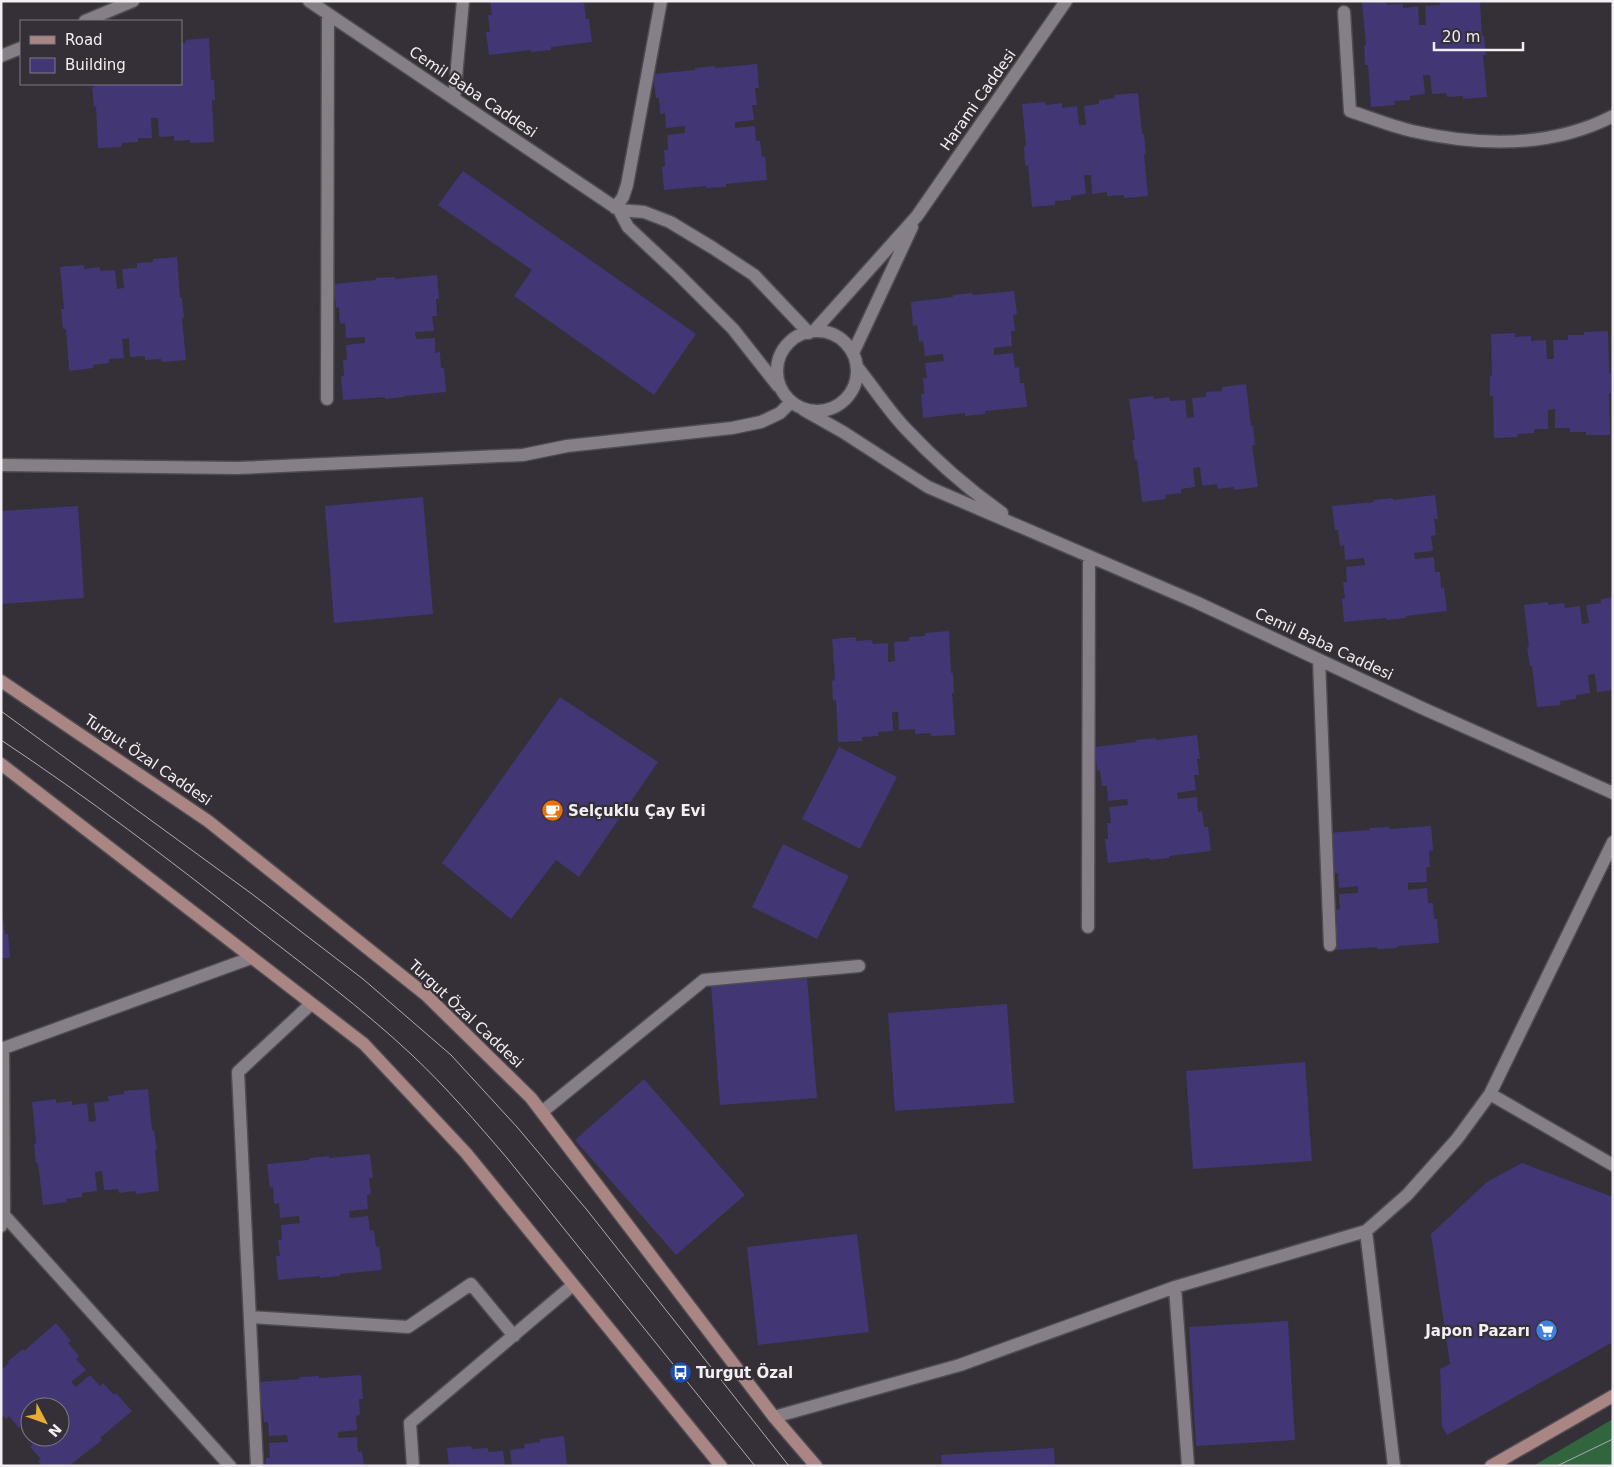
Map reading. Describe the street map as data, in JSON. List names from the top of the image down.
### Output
{
  "streets": {
    "street": ["Cemil Baba Caddesi", "Harami Caddesi", "Turgut Özal Caddesi"]
  },
  "places": {
    "cafe": ["Selçuklu Çay Evi"],
    "supermarket": ["Japon Pazarı"],
    "bus stop": ["Turgut Özal"]
  },
  "legend": ["Road", "Building"],
  "scale_bar": "20 m",
  "north": "bottom right"
}
